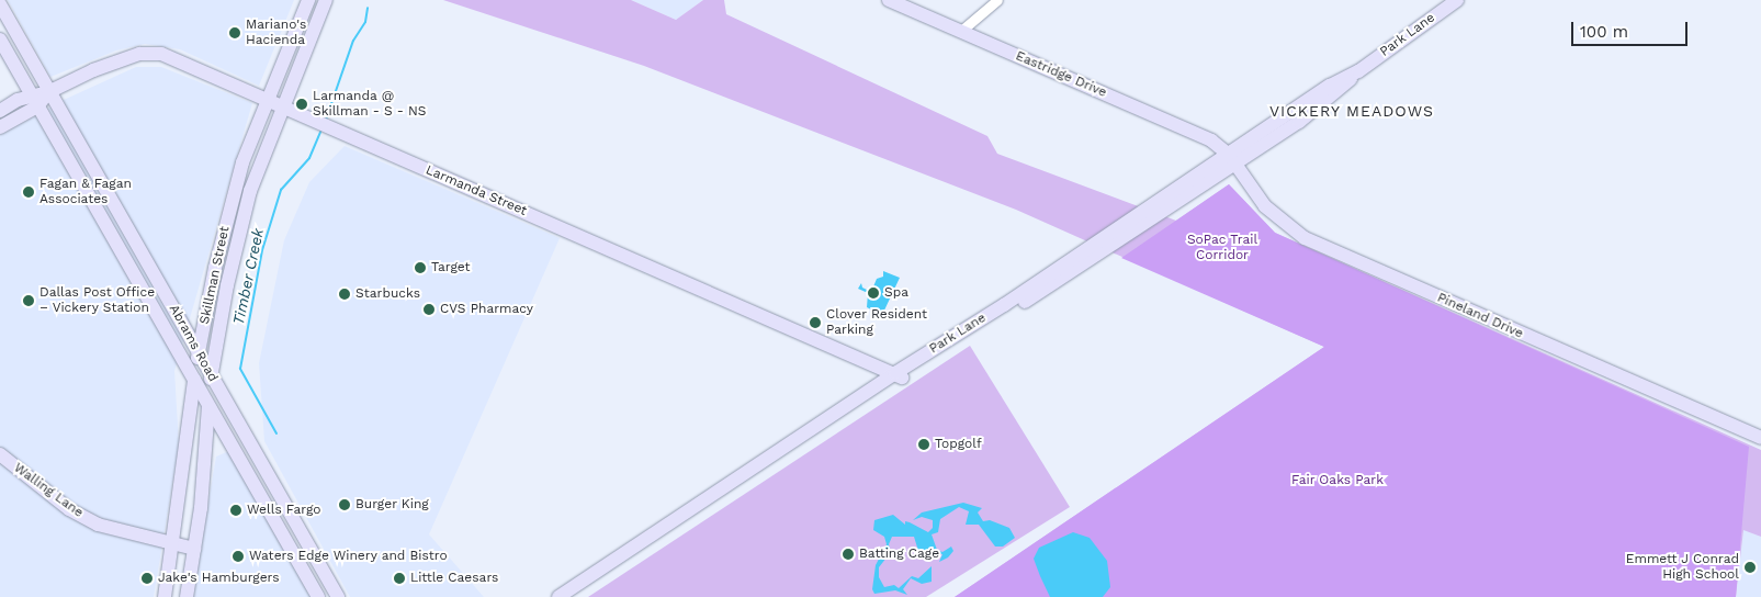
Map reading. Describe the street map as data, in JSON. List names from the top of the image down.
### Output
{
  "streets": {
    "main road": [
      "Park Lane",
      "Eastridge Drive",
      "Larmanda Street",
      "Skillman Street",
      "Pineland Drive",
      "Abrams Road",
      "Walling Lane"
    ]
  },
  "crossings": [
    ["Park Lane", "Eastridge Drive"],
    ["Park Lane", "Larmanda Street"],
    ["Park Lane", "Pineland Drive"],
    ["Eastridge Drive", "Pineland Drive"],
    ["Larmanda Street", "Skillman Street"],
    ["Larmanda Street", "Abrams Road"],
    ["Skillman Street", "Abrams Road"],
    ["Skillman Street", "Walling Lane"]
  ],
  "districts": ["VICKERY MEADOWS"],
  "water": ["Timber Creek"],
  "parks": ["SoPac Trail Corridor", "Fair Oaks Park"],
  "places": [
    "Mariano's Hacienda",
    "Larmanda @ Skillman - S - NS",
    "Fagan & Fagan Associates",
    "Target",
    "Spa",
    "Starbucks",
    "Dallas Post Office – Vickery Station",
    "CVS Pharmacy",
    "Clover Resident Parking",
    "Topgolf",
    "Burger King",
    "Wells Fargo",
    "Batting Cage",
    "Waters Edge Winery and Bistro",
    "Emmett J Conrad High School",
    "Jake's Hamburgers",
    "Little Caesars"
  ],
  "scale_bar": "100 m"
}
